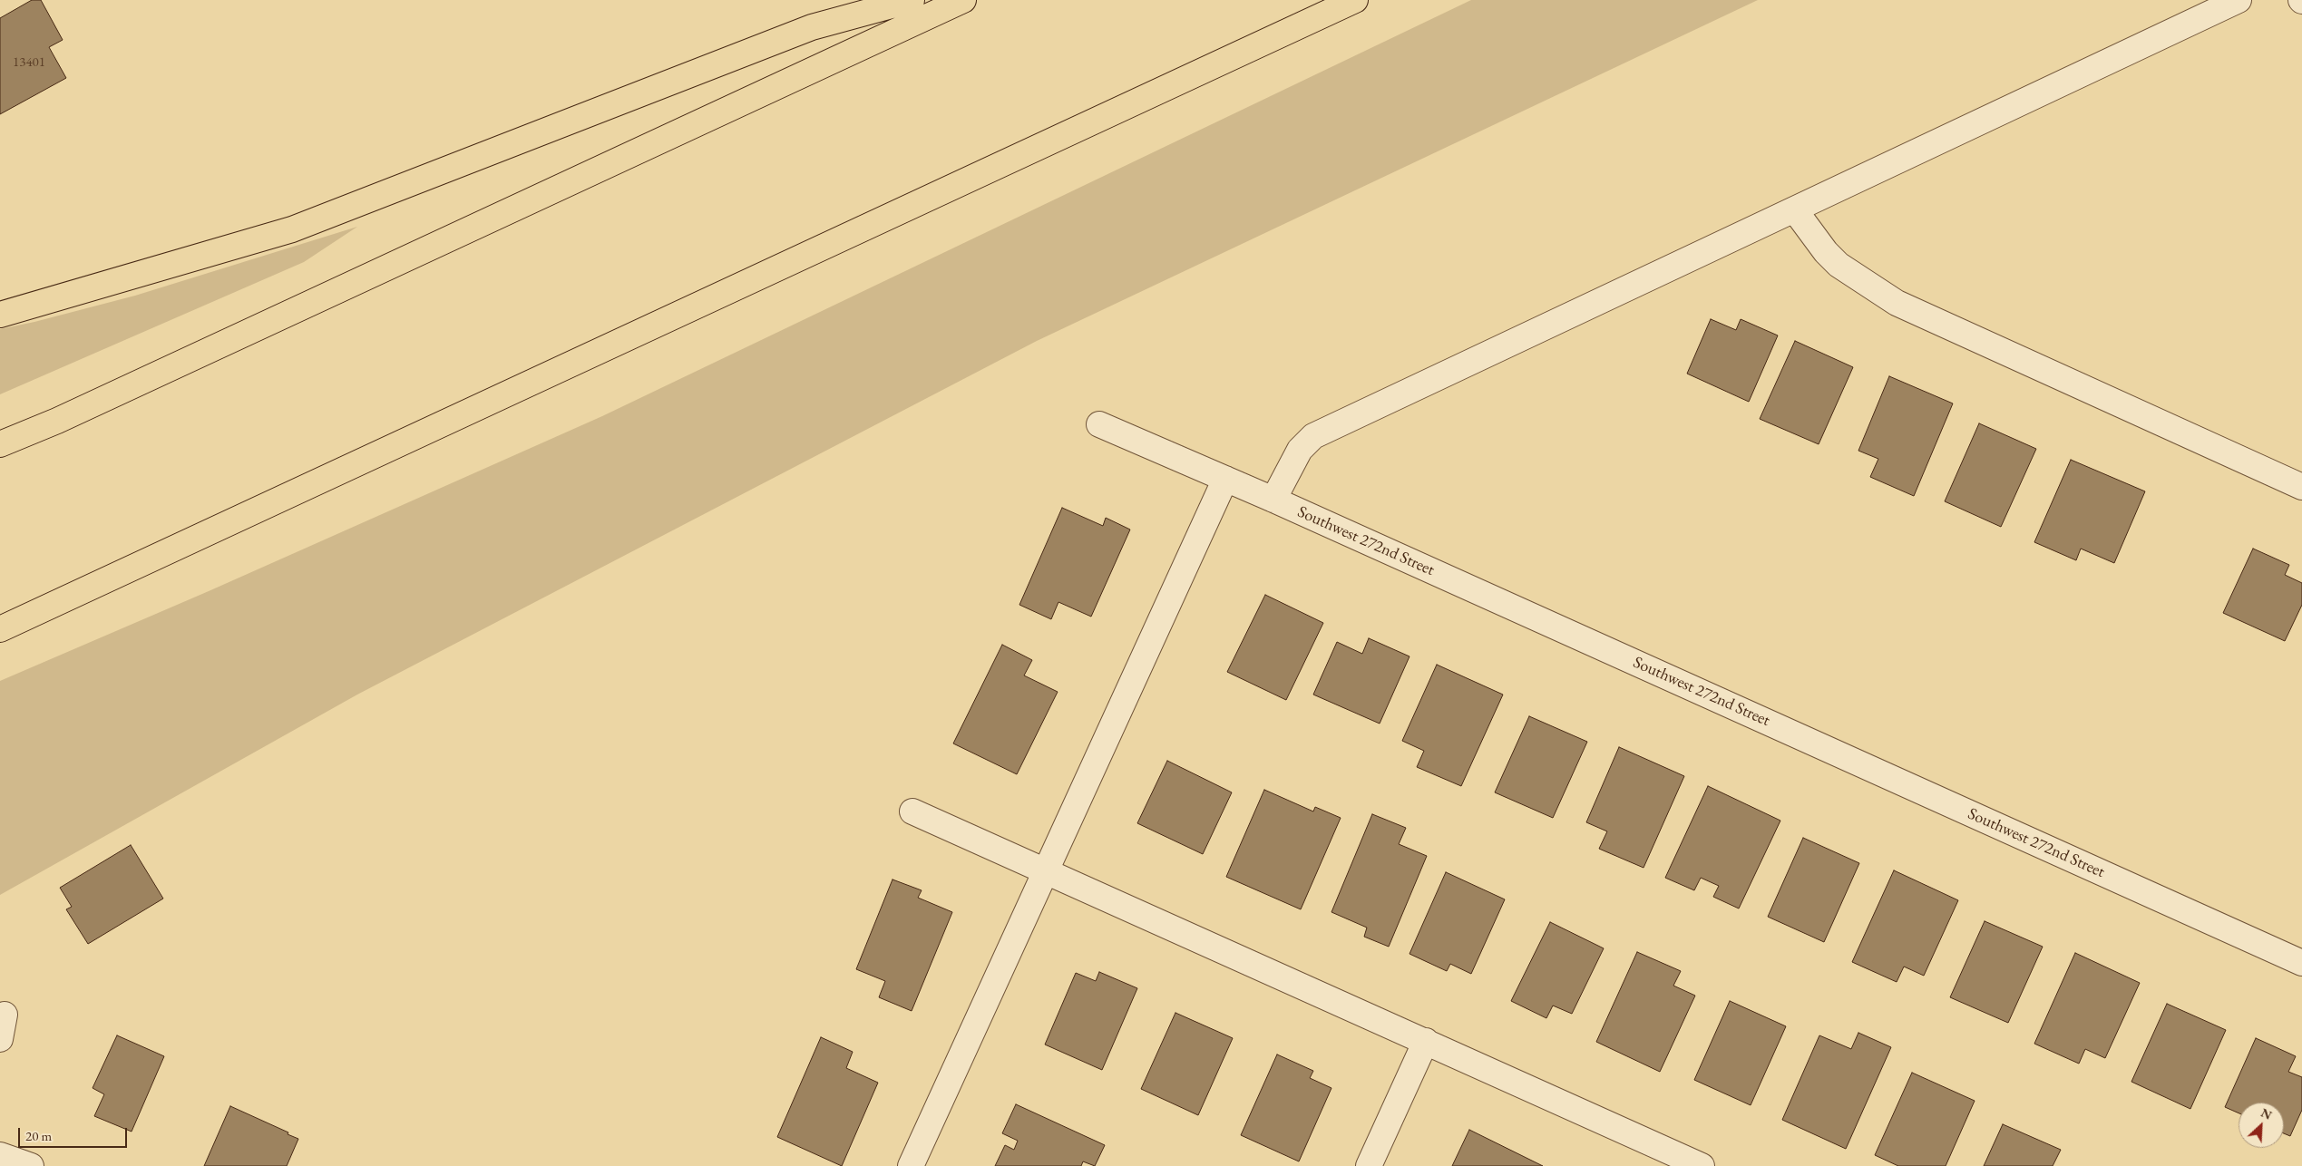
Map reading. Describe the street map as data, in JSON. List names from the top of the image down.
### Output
{
  "streets": {
    "street": ["Southwest 272nd Street"]
  },
  "house_numbers": ["13401"],
  "scale_bar": "20 m",
  "north": "top right"
}
